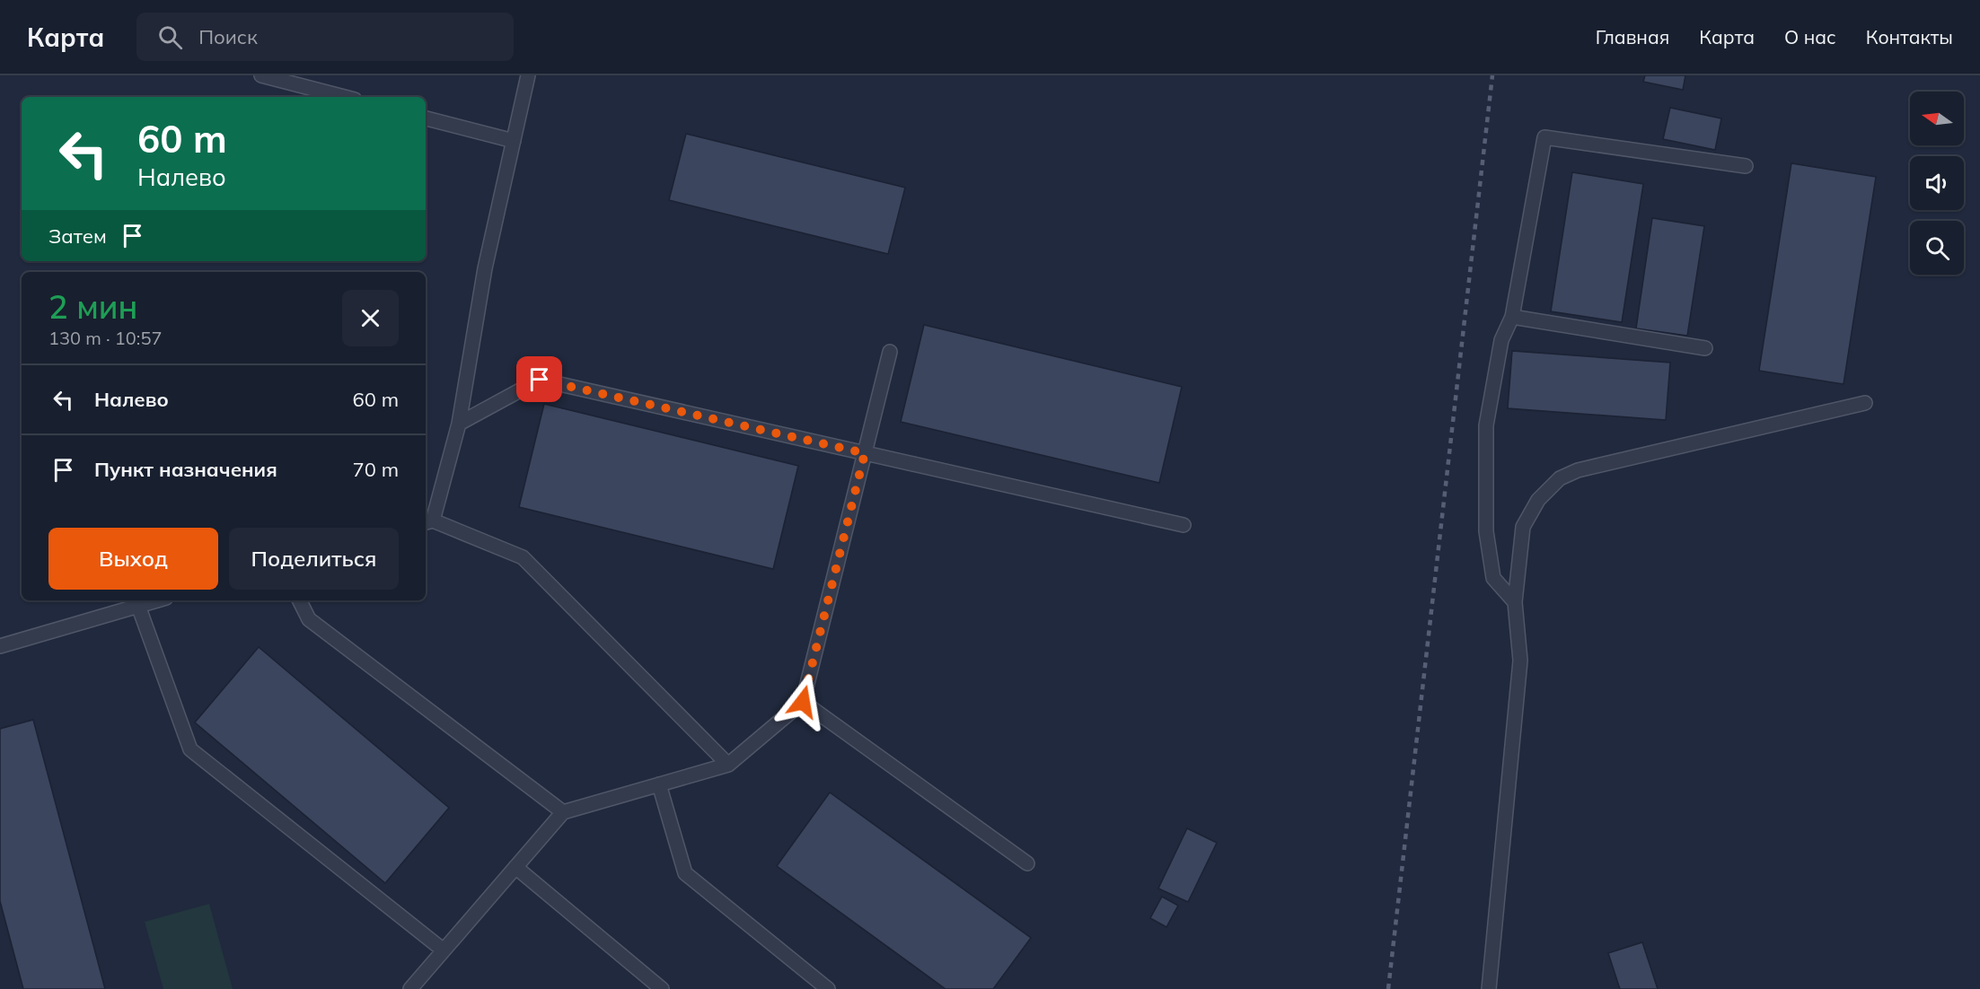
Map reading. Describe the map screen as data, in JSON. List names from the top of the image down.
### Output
{
  "north": "left",
  "page": {
    "header": "Карта",
    "search": "Поиск",
    "nav": [
      "Главная",
      "Карта",
      "О нас",
      "Контакты"
    ],
    "turn": ["60 m", "Налево"],
    "then": "Затем",
    "heading": ["2 мин", "130 m · 10:57"],
    "list": [
      {
        "name": "Налево",
        "value": "60 m"
      },
      {
        "name": "Пункт назначения",
        "value": "70 m"
      }
    ],
    "buttons": ["Выход", "Поделиться"]
  }
}
